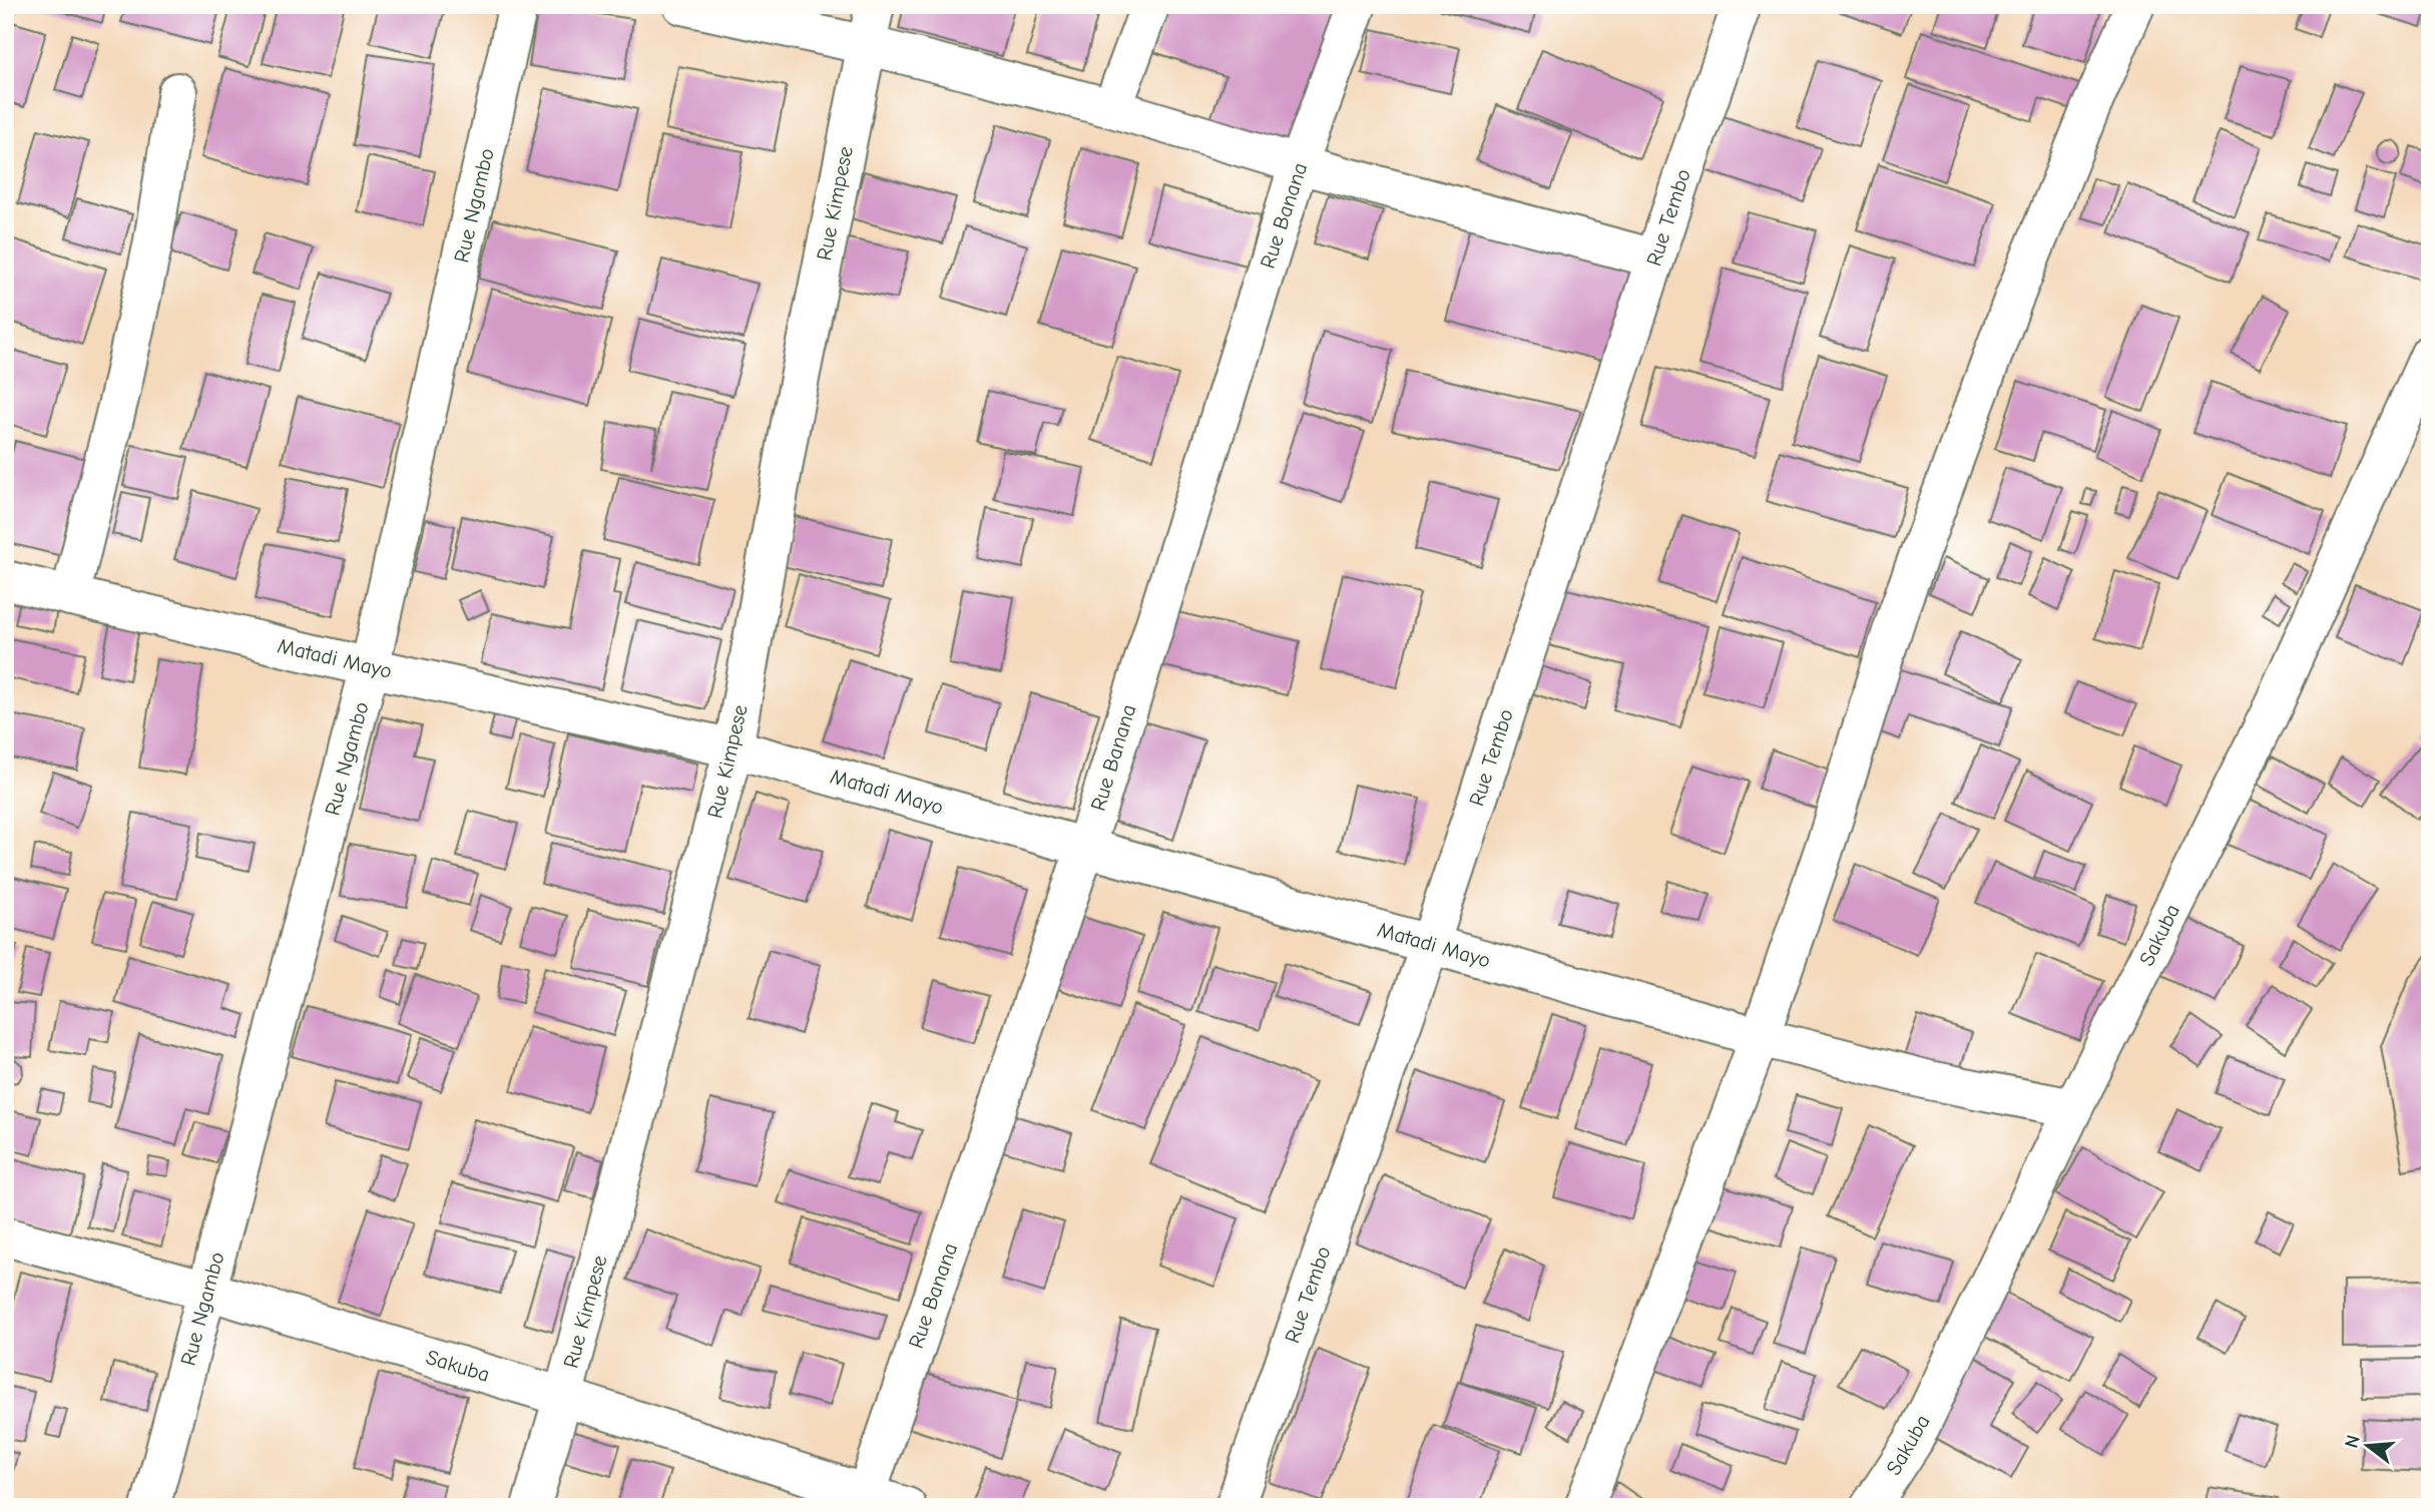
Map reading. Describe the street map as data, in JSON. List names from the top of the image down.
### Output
{
  "streets": {
    "street": [
      "Rue Kimpese",
      "Rue Ngambo",
      "Rue Banana",
      "Rue Tembo",
      "Matadi Mayo",
      "Sakuba"
    ]
  },
  "crossings": [
    ["Rue Kimpese", "Matadi Mayo"],
    ["Rue Kimpese", "Sakuba"],
    ["Rue Ngambo", "Matadi Mayo"],
    ["Rue Ngambo", "Sakuba"],
    ["Rue Banana", "Matadi Mayo"],
    ["Rue Banana", "Sakuba"],
    ["Rue Tembo", "Matadi Mayo"],
    ["Matadi Mayo", "Sakuba"]
  ],
  "north": "left"
}
